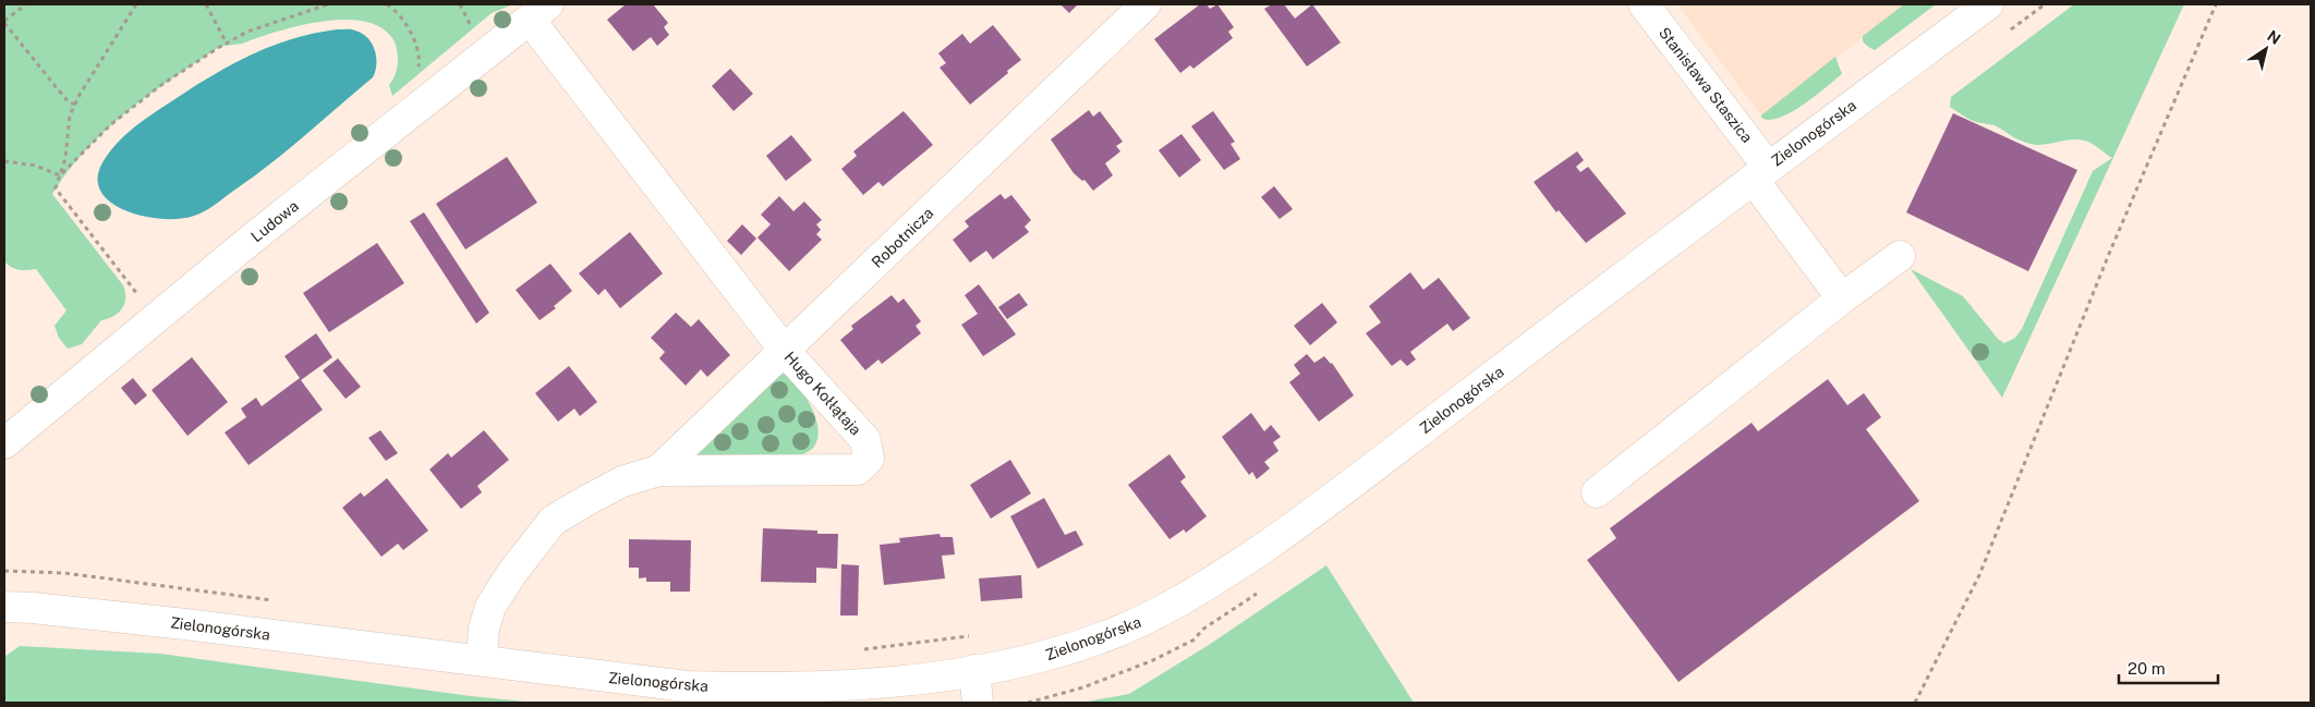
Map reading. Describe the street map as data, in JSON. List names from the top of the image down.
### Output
{
  "streets": {
    "street": [
      "Stanisława Staszica",
      "Zielonogórska",
      "Ludowa",
      "Robotnicza",
      "Hugo Kołłątaja"
    ]
  },
  "crossings": [
    ["Stanisława Staszica", "Zielonogórska"],
    ["Zielonogórska", "Hugo Kołłątaja"],
    ["Ludowa", "Hugo Kołłątaja"],
    ["Robotnicza", "Hugo Kołłątaja"]
  ],
  "scale_bar": "20 m",
  "north": "top right"
}
